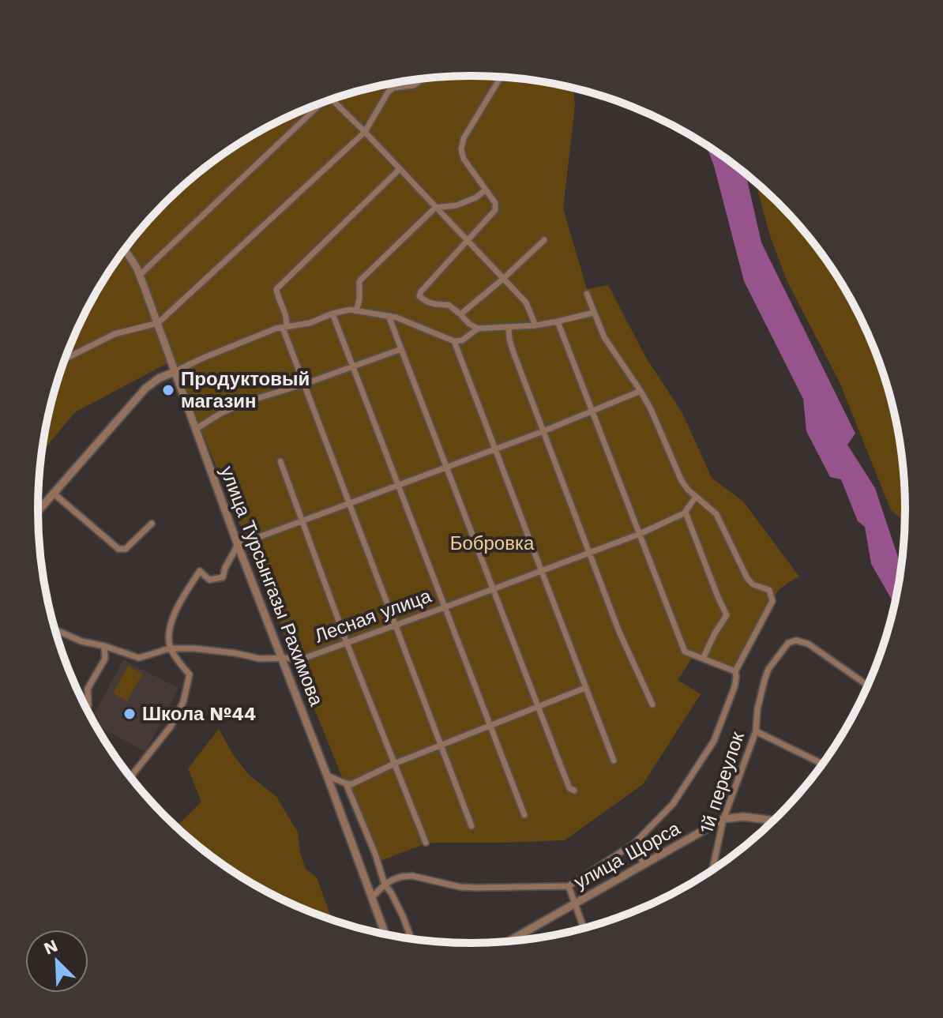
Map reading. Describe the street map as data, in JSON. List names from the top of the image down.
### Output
{
  "streets": {
    "street": [
      "улица Турсынгазы Рахимова",
      "Лесная улица",
      "1й переулок",
      "улица Щорса"
    ]
  },
  "crossings": [
    ["улица Турсынгазы Рахимова", "Лесная улица"],
    ["1й переулок", "улица Щорса"]
  ],
  "parks": ["Бобровка"],
  "places": ["Продуктовый магазин", "Школа №44"],
  "north": "top left"
}
